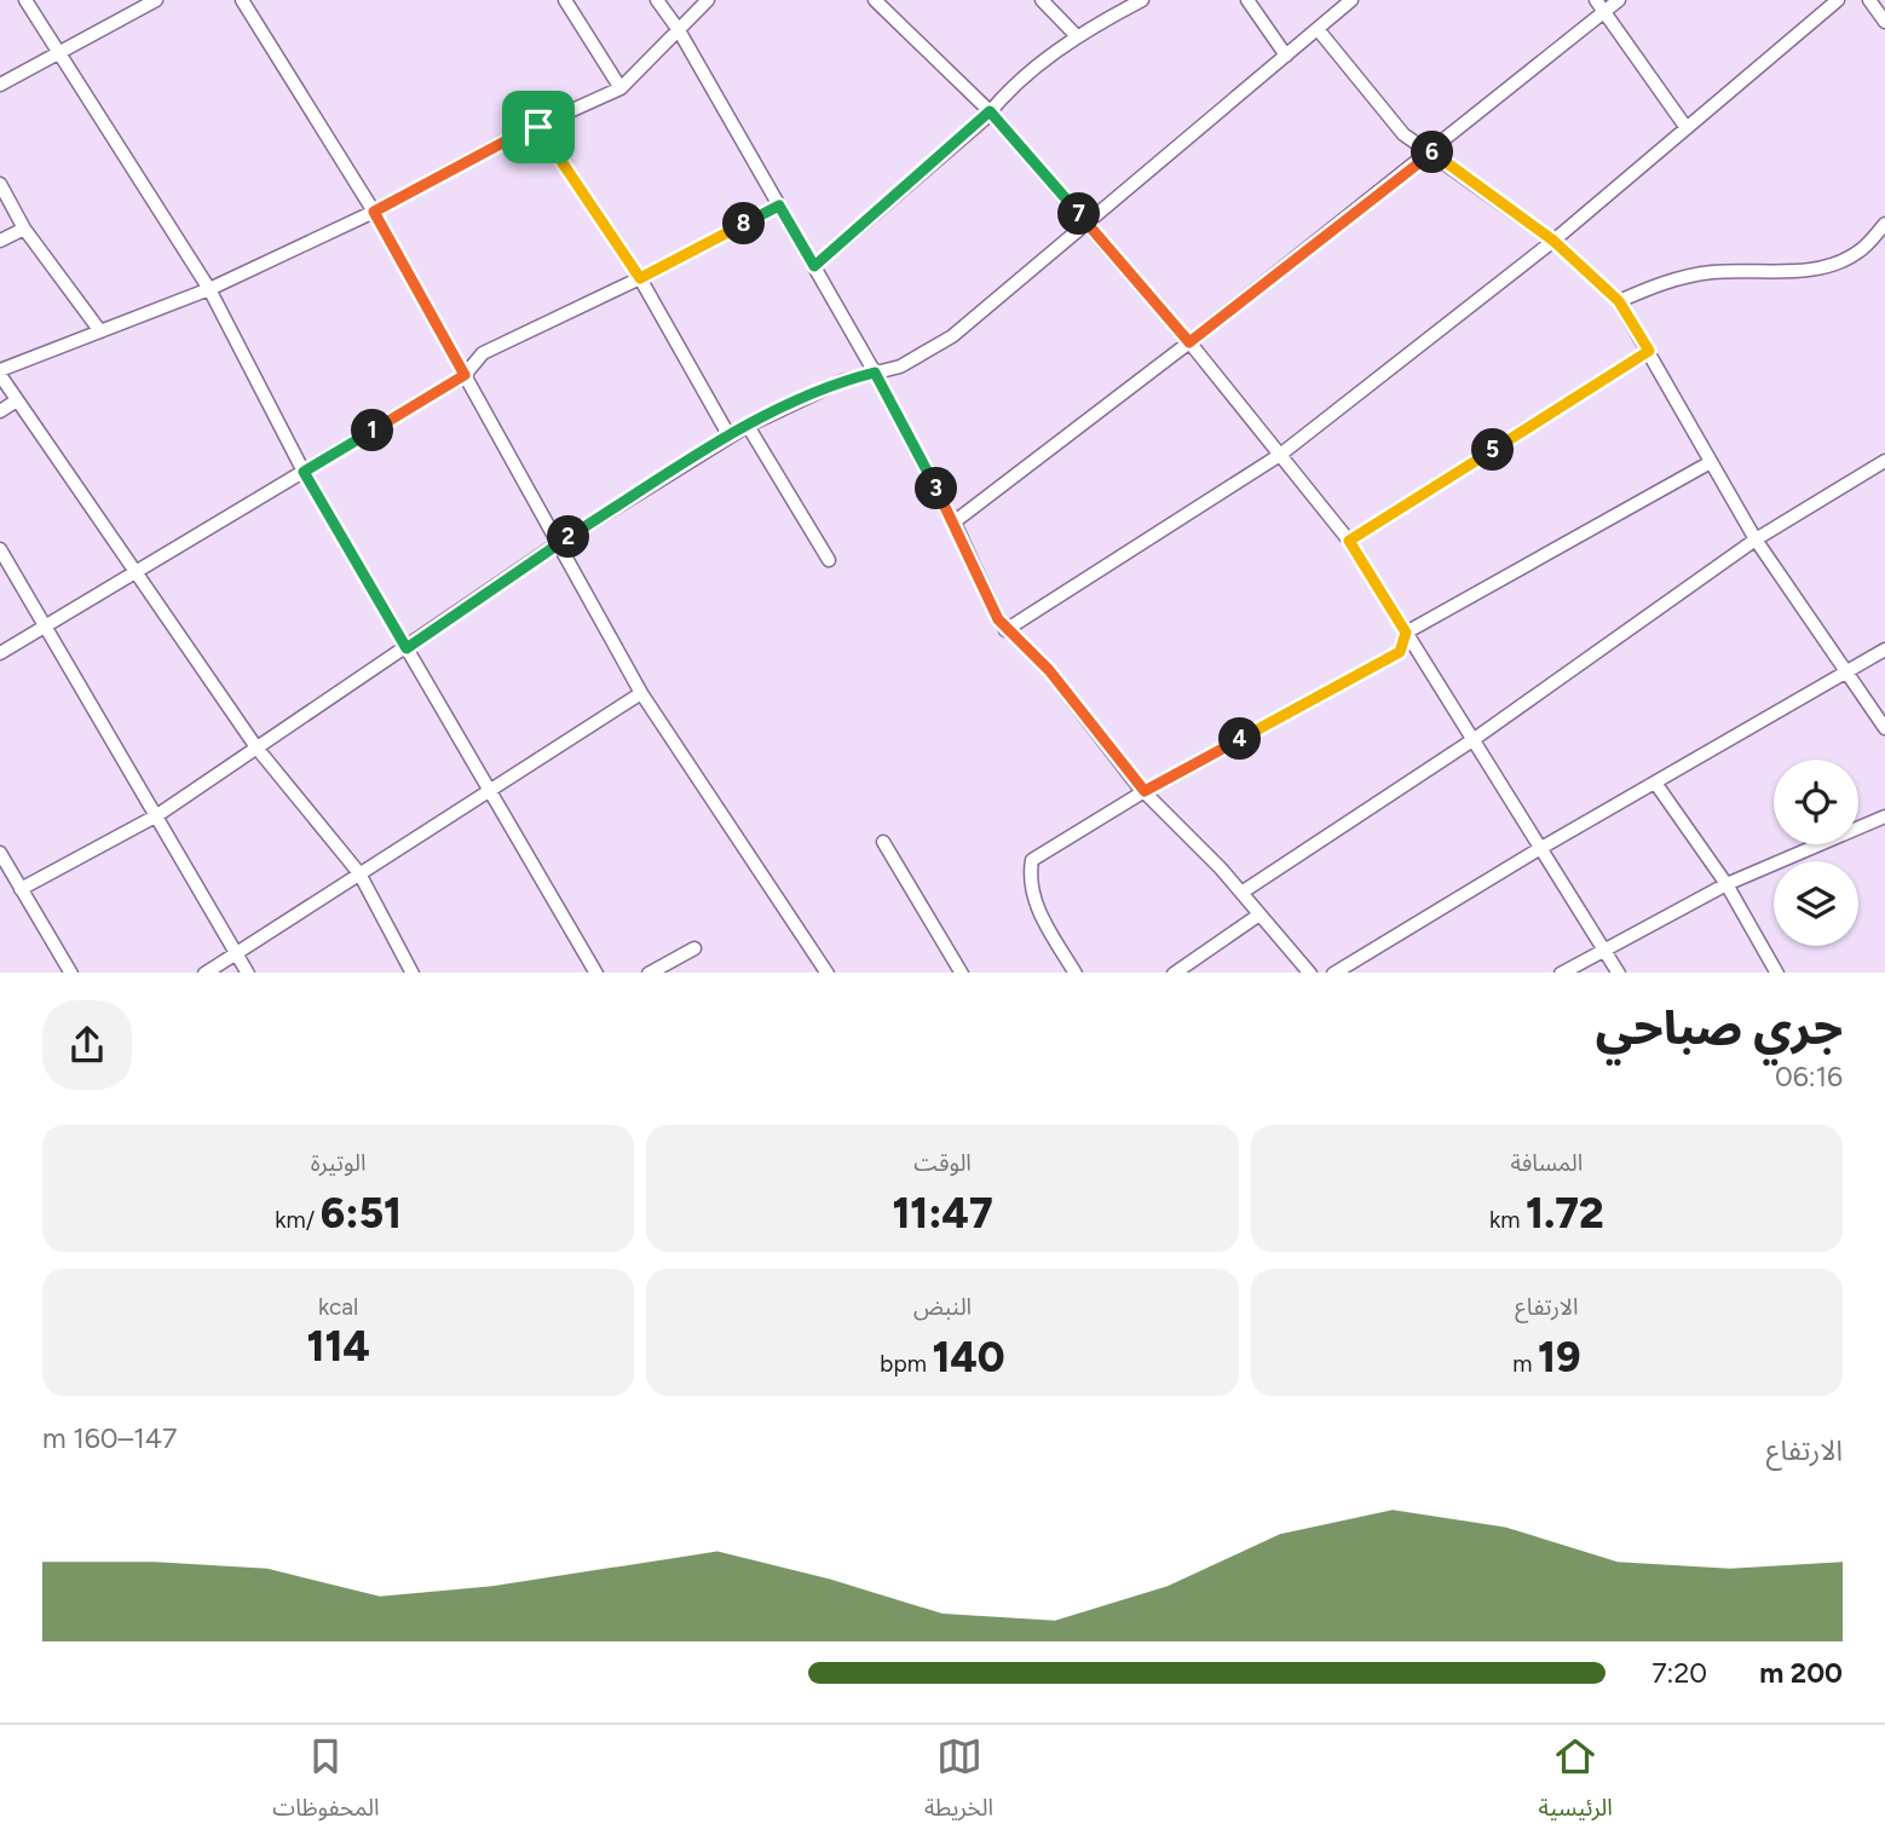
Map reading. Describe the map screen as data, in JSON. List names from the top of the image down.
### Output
{
  "page": {
    "pins": [
      "6",
      "7",
      "8",
      "1",
      "5",
      "3",
      "2",
      "4"
    ],
    "heading": ["جري صباحي", "06:16"],
    "stats": [
      ["المسافة", "1.72 km"],
      ["الوقت", "11:47"],
      ["الوتيرة", "6:51 /km"],
      ["الارتفاع", "19 m"],
      ["النبض", "140 bpm"],
      ["kcal", "114"]
    ],
    "chart": ["الارتفاع", "147–160 m"],
    "list": [
      {
        "name": "200 m",
        "note": "7:20"
      }
    ],
    "tabs": ["الرئيسية", "الخريطة", "المحفوظات"]
  }
}
